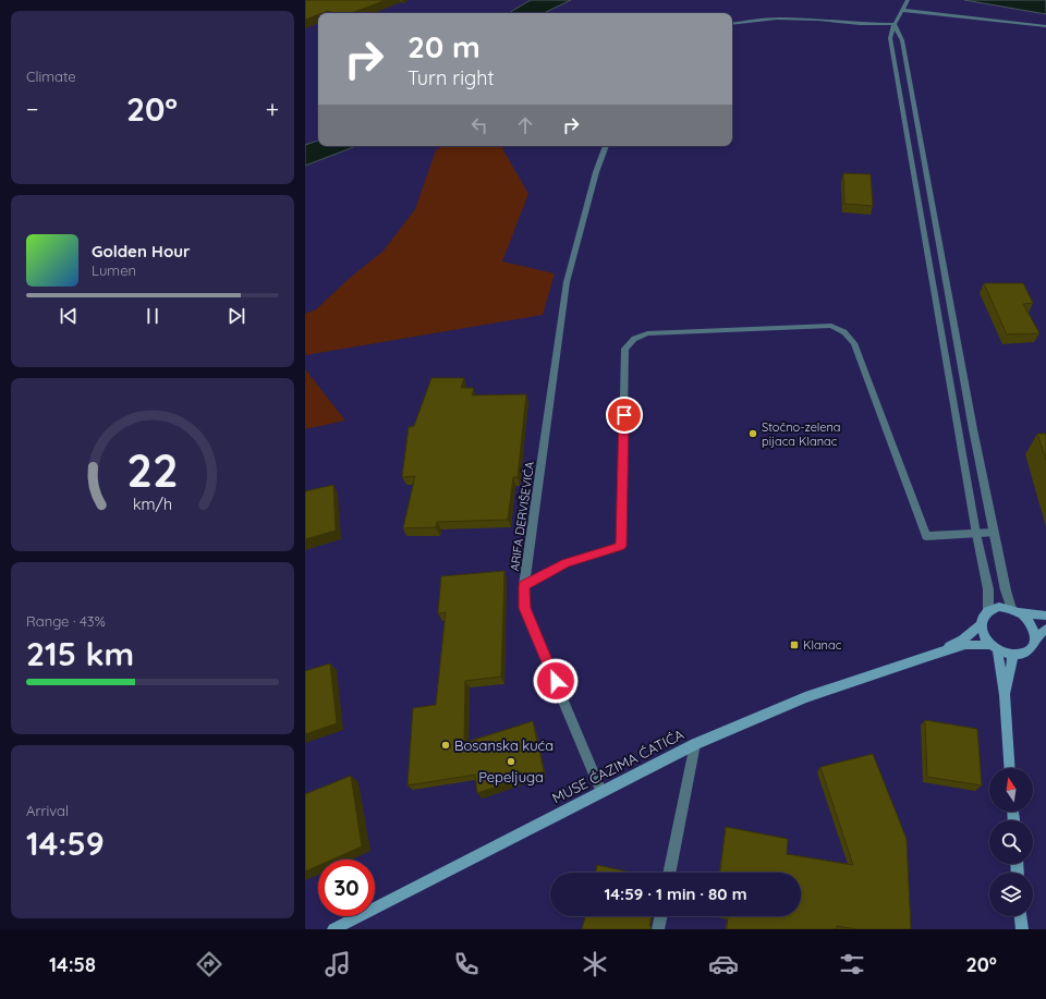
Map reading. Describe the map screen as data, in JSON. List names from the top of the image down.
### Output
{
  "streets": {
    "main road": ["MUSE ĆAZIMA ĆATIĆA"],
    "street": ["ARIFA DERVIŠEVIĆA"]
  },
  "crossings": [
    ["ARIFA DERVIŠEVIĆA", "MUSE ĆAZIMA ĆATIĆA"]
  ],
  "places": {
    "other": ["Stočno-zelena pijaca Klanac", "Bosanska kuća", "Pepeljuga"],
    "transit": ["Klanac"]
  },
  "north": "top",
  "page": {
    "tile": [
      "Climate",
      ["Range · 43%", "215 km"],
      ["Arrival", "14:59"]
    ],
    "turn": ["20 m", "Turn right"],
    "heat": ["−", "20°", "+"],
    "song": ["Golden Hour", "Lumen"],
    "limit": "30",
    "trip": "14:59 · 1 min · 80 m",
    "tabs": ["14:58", "20°"],
    "gauge": ["22", "km/h"]
  }
}
